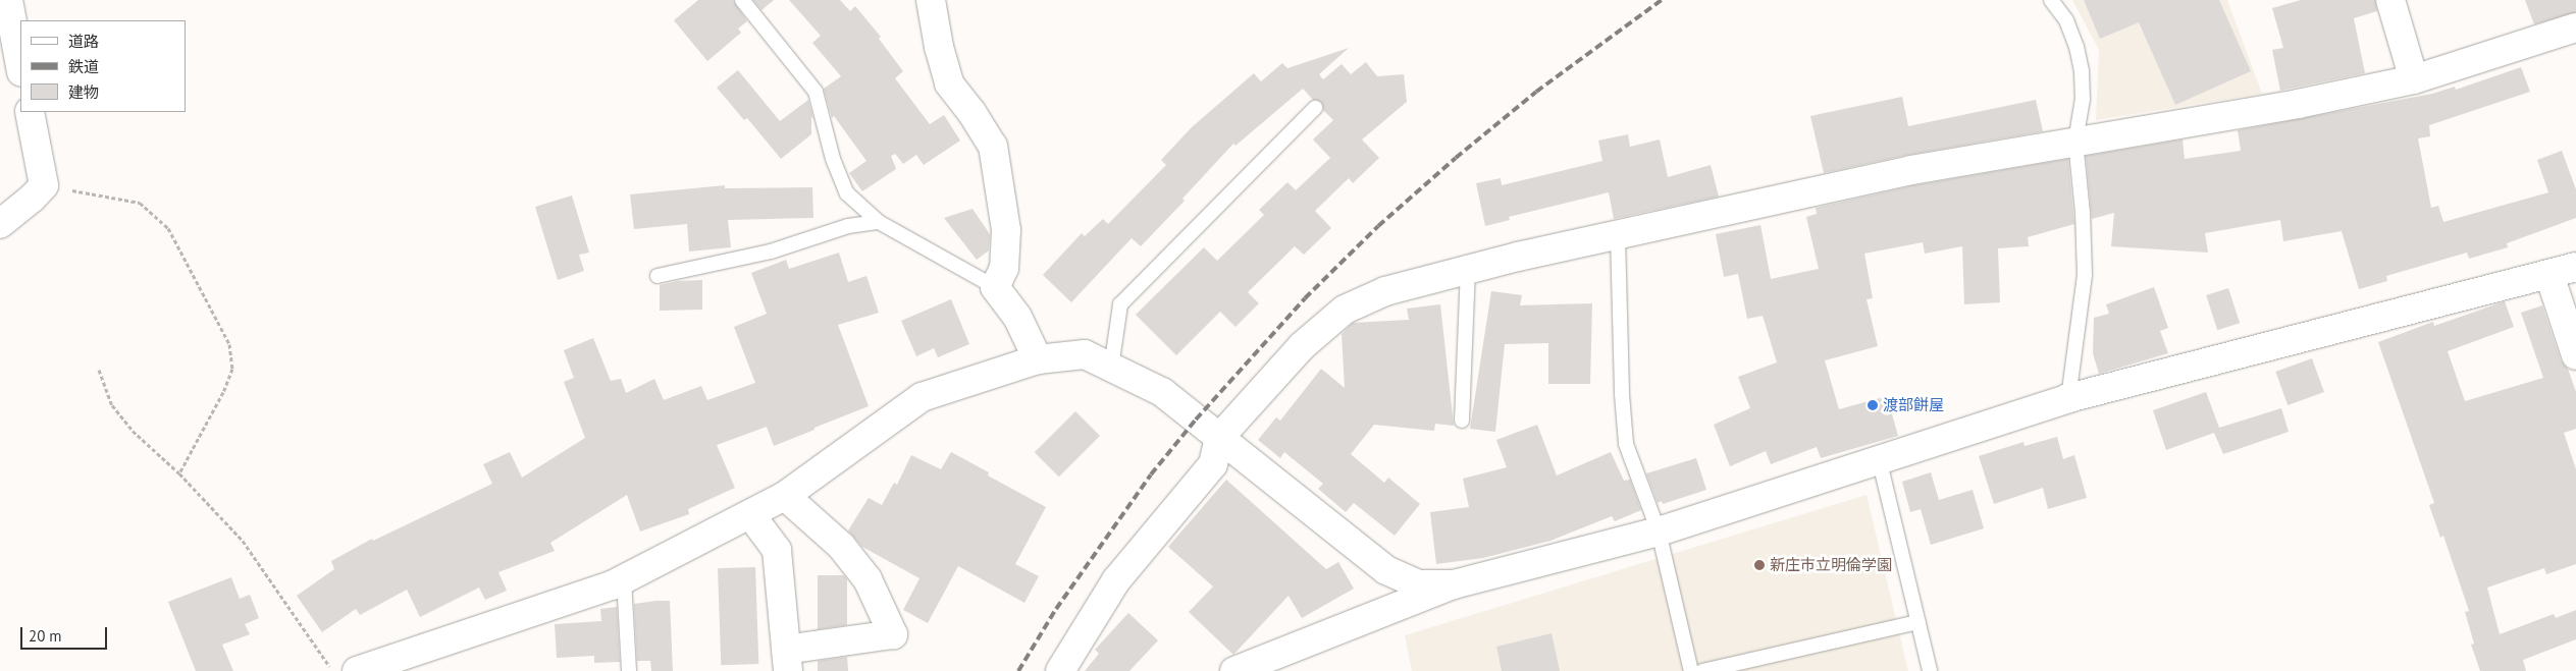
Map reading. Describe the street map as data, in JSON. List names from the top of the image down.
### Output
{
  "places": ["渡部餅屋", "新庄市立明倫学園"],
  "legend": ["道路", "鉄道", "建物"],
  "scale_bar": "20 m"
}
